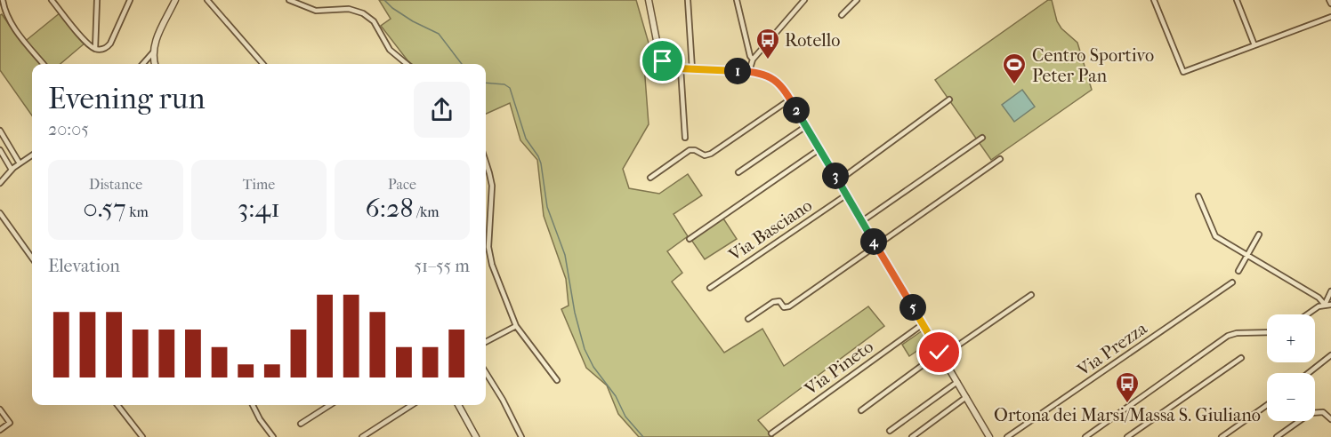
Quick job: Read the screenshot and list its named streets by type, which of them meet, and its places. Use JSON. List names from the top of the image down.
{
  "streets": {
    "street": ["Via Basciano", "Via Prezza", "Via Pineto"]
  },
  "places": {
    "bus stop": ["Rotello", "Ortona dei Marsi/Massa S. Giuliano"],
    "sports": ["Centro Sportivo Peter Pan"]
  },
  "page": {
    "pins": [
      "1",
      "2",
      "3",
      "4",
      "5"
    ],
    "heading": ["Evening run", "20:05"],
    "stats": [
      ["Distance", "0.57 km"],
      ["Time", "3:41"],
      ["Pace", "6:28 /km"]
    ],
    "chart": ["Elevation", "51–55 m"],
    "map_buttons": ["+", "−"]
  }
}
